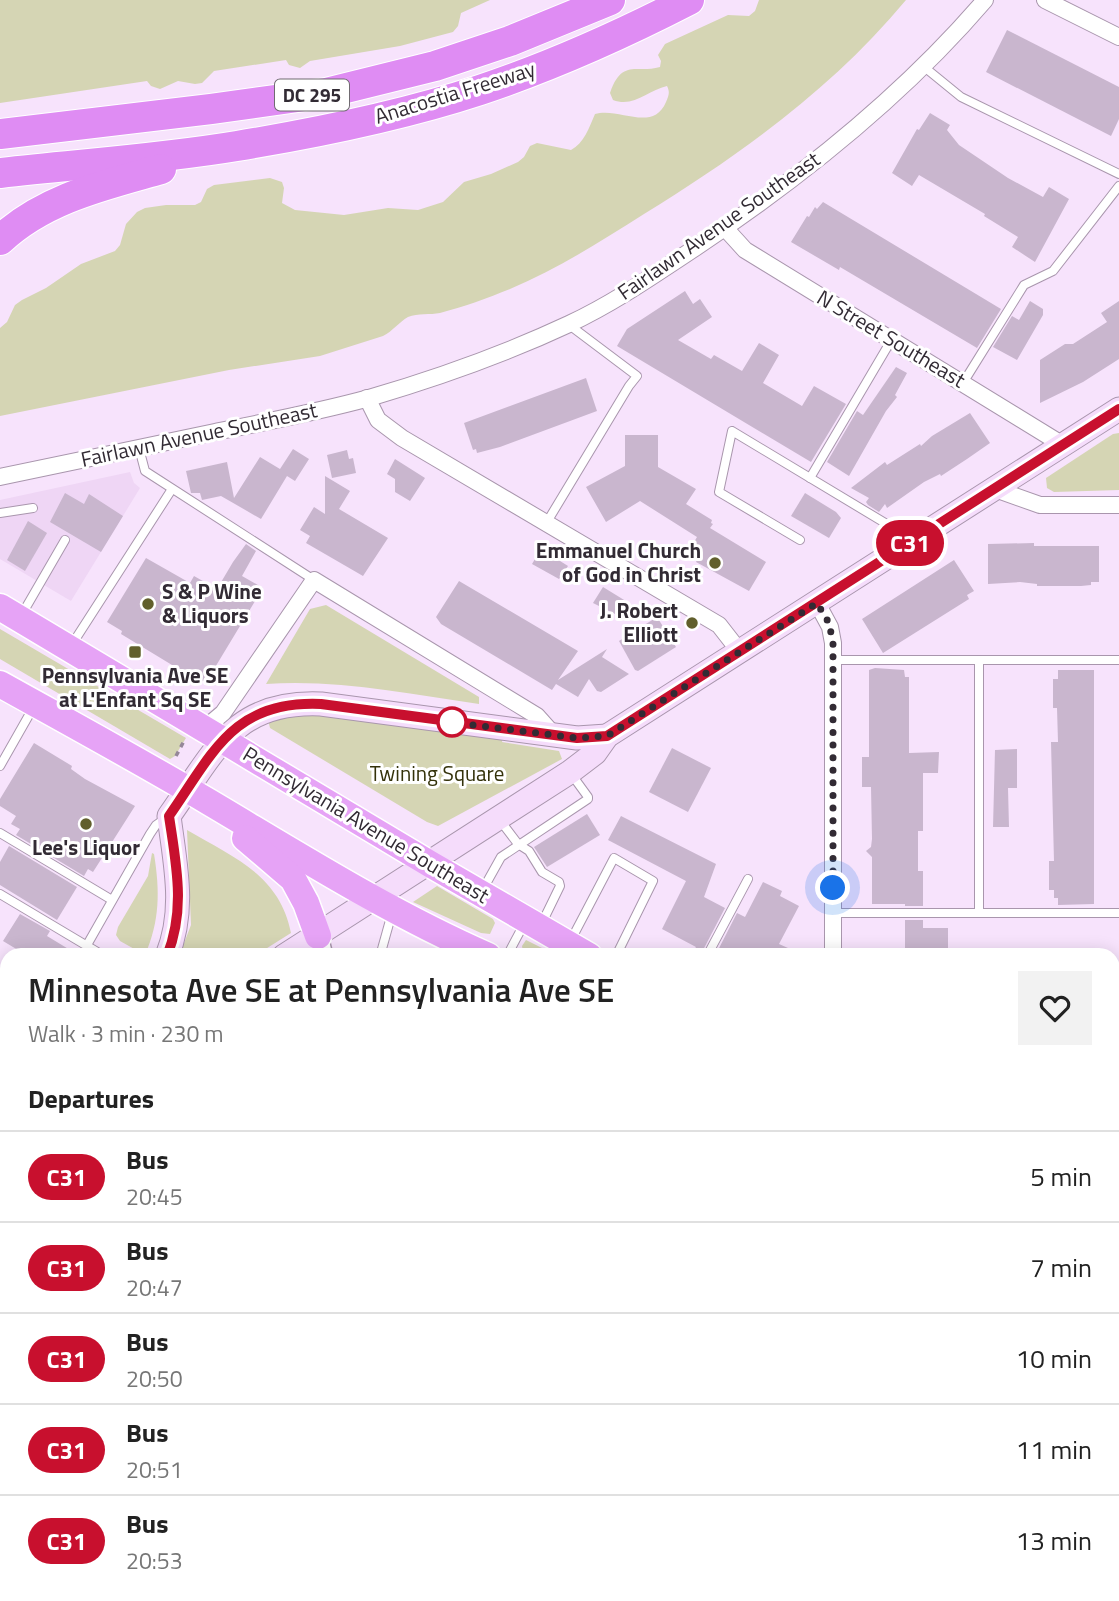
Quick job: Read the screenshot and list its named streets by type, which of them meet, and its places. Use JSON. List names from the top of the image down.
{
  "streets": {
    "highway": ["Anacostia Freeway", "DC 295", "Pennsylvania Avenue Southeast"],
    "street": ["Fairlawn Avenue Southeast", "N Street Southeast"]
  },
  "crossings": [
    ["Fairlawn Avenue Southeast", "N Street Southeast"]
  ],
  "parks": ["Twining Square"],
  "places": {
    "other": [
      "Emmanuel Church of God in Christ",
      "S & P Wine & Liquors",
      "J. Robert Elliott",
      "Lee's Liquor"
    ],
    "transit": ["Pennsylvania Ave SE at L'Enfant Sq SE"]
  },
  "lines": ["bus line C31"],
  "page": {
    "on_map": "C31",
    "heading": [
      ["Minnesota Ave SE at Pennsylvania Ave SE", "Walk · 3 min · 230 m"],
      "Departures"
    ],
    "list": [
      {
        "mark": "C31",
        "name": "Bus",
        "note": "20:45",
        "value": "5 min"
      },
      {
        "mark": "C31",
        "name": "Bus",
        "note": "20:47",
        "value": "7 min"
      },
      {
        "mark": "C31",
        "name": "Bus",
        "note": "20:50",
        "value": "10 min"
      },
      {
        "mark": "C31",
        "name": "Bus",
        "note": "20:51",
        "value": "11 min"
      },
      {
        "mark": "C31",
        "name": "Bus",
        "note": "20:53",
        "value": "13 min"
      }
    ]
  }
}
